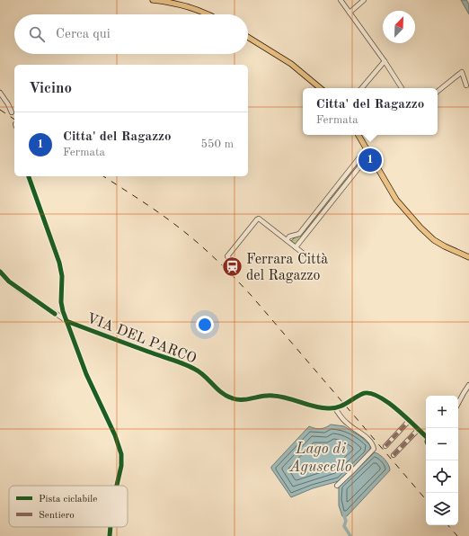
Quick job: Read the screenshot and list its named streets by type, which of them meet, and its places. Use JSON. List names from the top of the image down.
{
  "streets": {
    "street": ["VIA DEL PARCO"]
  },
  "water": ["Lago di Aguscello"],
  "places": {
    "station": ["Ferrara Città del Ragazzo"]
  },
  "legend": ["Pista ciclabile", "Sentiero"],
  "north": "top right",
  "page": {
    "search": "Cerca qui",
    "heading": "Vicino",
    "popup": ["Citta' del Ragazzo", "Fermata"],
    "list": [
      {
        "mark": "1",
        "name": "Citta' del Ragazzo",
        "note": "Fermata",
        "value": "550 m"
      }
    ],
    "pins": "1",
    "map_buttons": ["+", "−"]
  }
}
